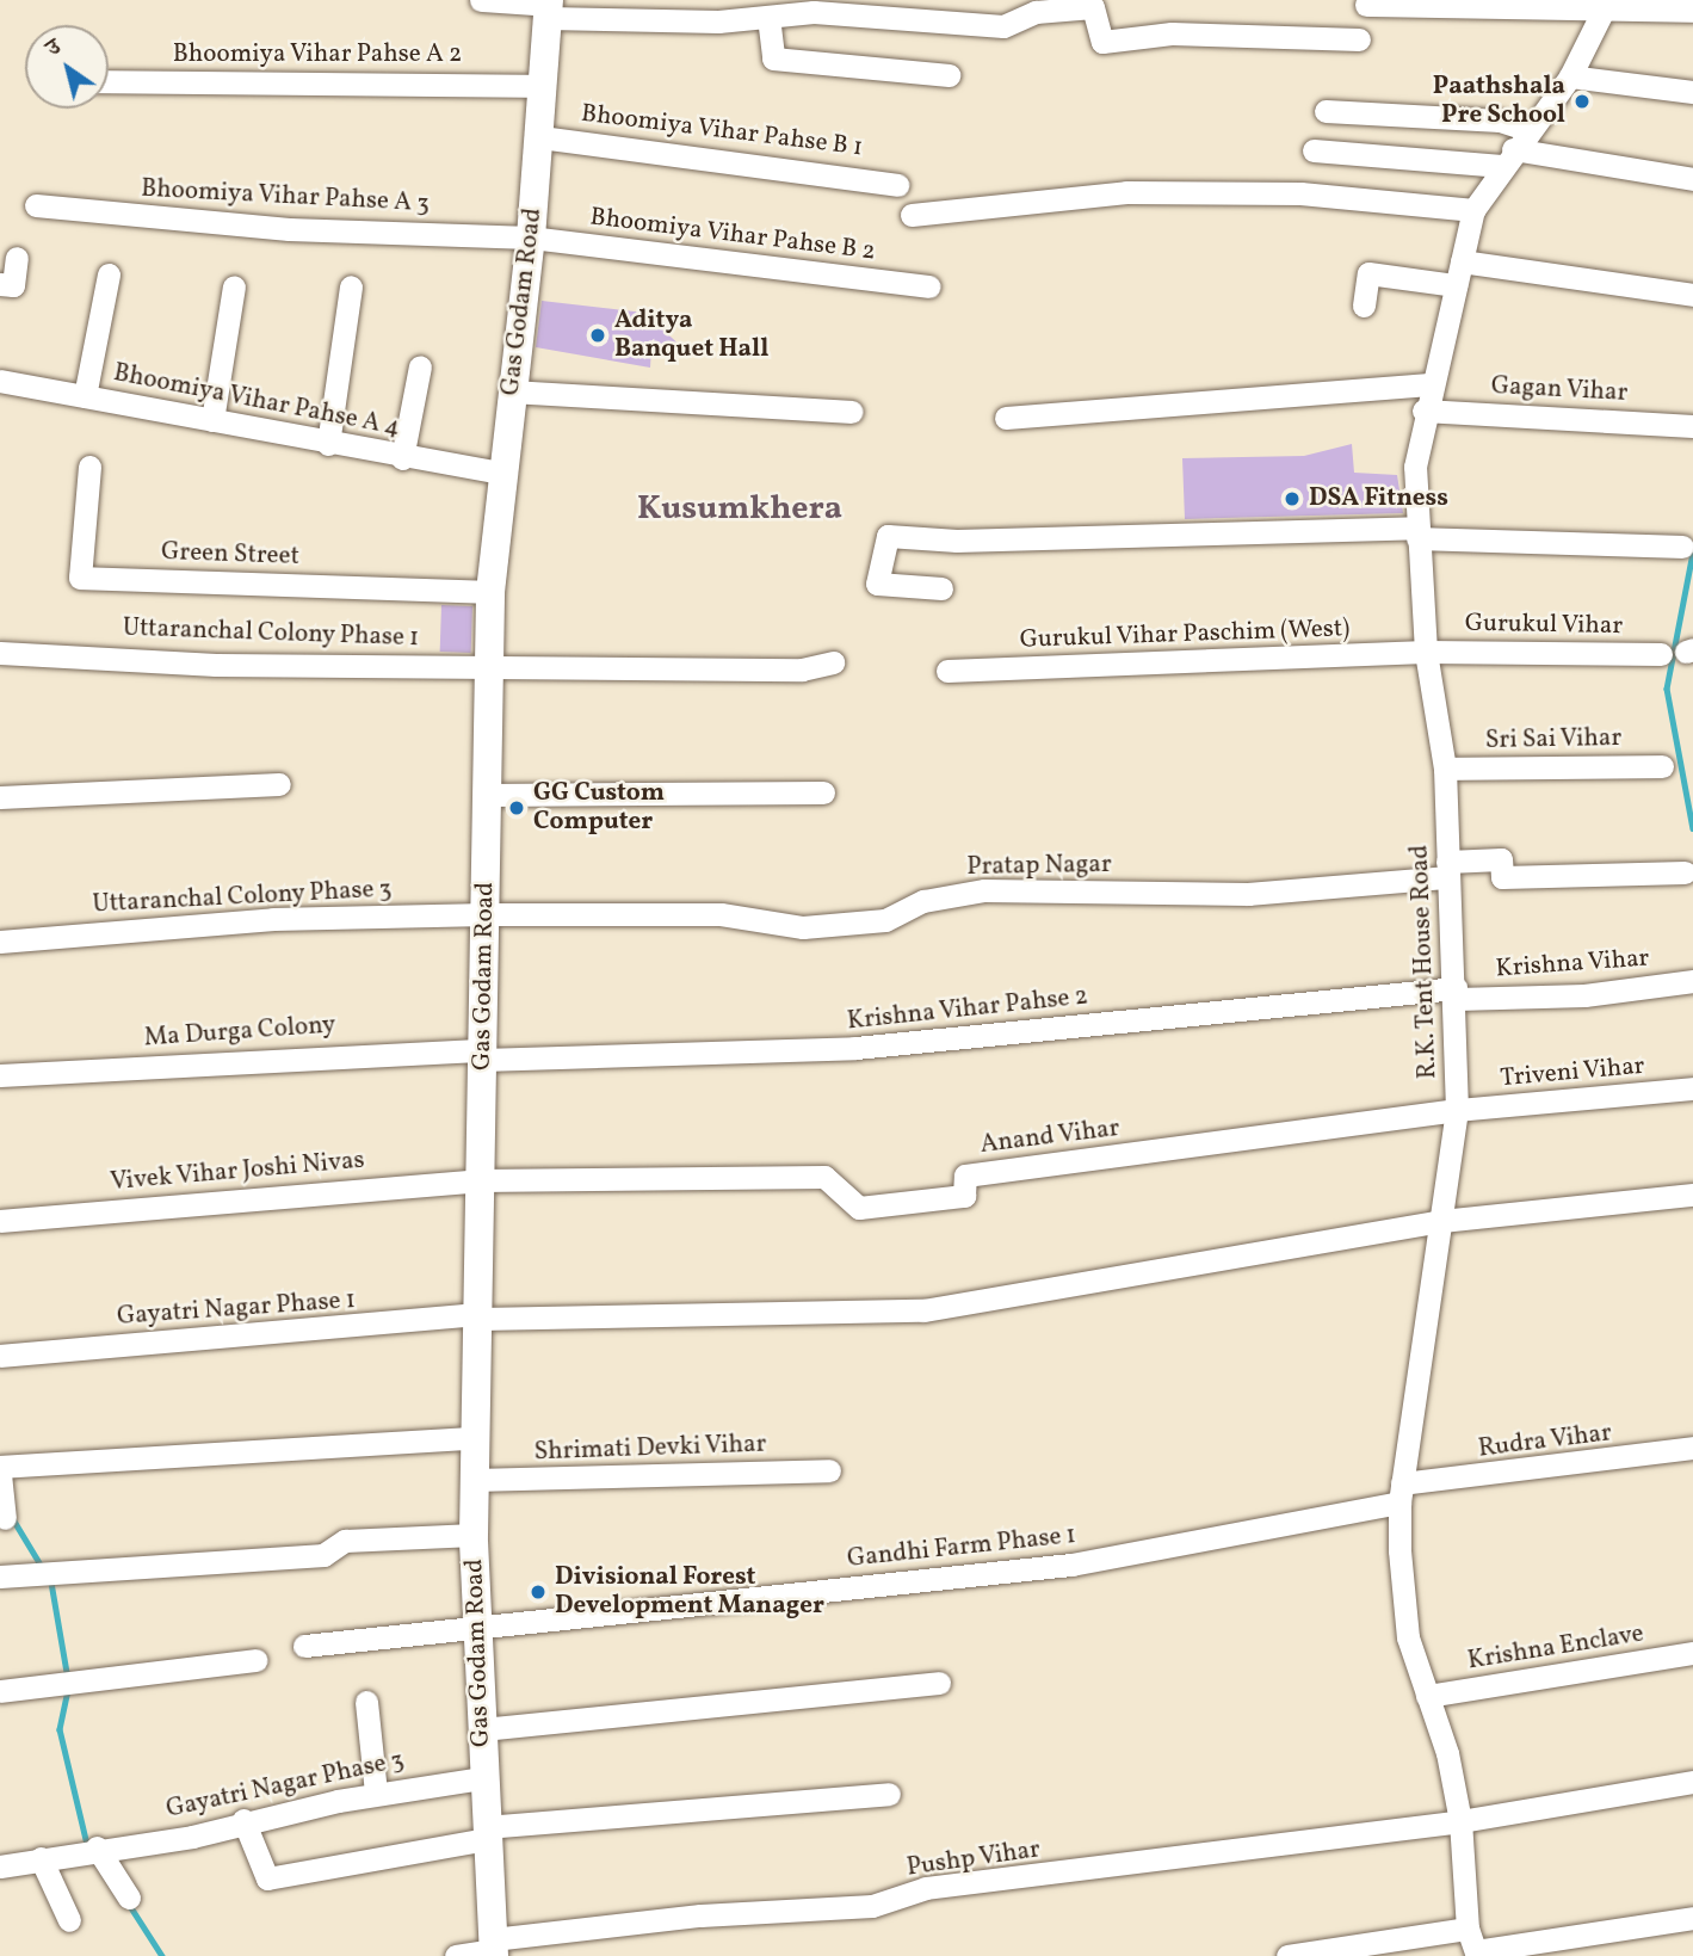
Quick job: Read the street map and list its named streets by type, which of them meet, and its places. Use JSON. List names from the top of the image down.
{
  "streets": {
    "main road": ["Gas Godam Road"],
    "street": [
      "Bhoomiya Vihar Pahse A 2",
      "Bhoomiya Vihar Pahse B 1",
      "Bhoomiya Vihar Pahse A 3",
      "Bhoomiya Vihar Pahse B 2",
      "Gagan Vihar",
      "Bhoomiya Vihar Pahse A 4",
      "Green Street",
      "Gurukul Vihar",
      "Uttaranchal Colony Phase 1",
      "Gurukul Vihar Paschim (West)",
      "Sri Sai Vihar",
      "Pratap Nagar",
      "Uttaranchal Colony Phase 3",
      "R.K. Tent House Road",
      "Krishna Vihar",
      "Krishna Vihar Pahse 2",
      "Ma Durga Colony",
      "Triveni Vihar",
      "Anand Vihar",
      "Vivek Vihar Joshi Nivas",
      "Gayatri Nagar Phase 1",
      "Rudra Vihar",
      "Shrimati Devki Vihar",
      "Gandhi Farm Phase 1",
      "Krishna Enclave",
      "Gayatri Nagar Phase 3",
      "Pushp Vihar"
    ]
  },
  "crossings": [
    ["Bhoomiya Vihar Pahse A 2", "Gas Godam Road"],
    ["Bhoomiya Vihar Pahse B 1", "Gas Godam Road"],
    ["Bhoomiya Vihar Pahse A 3", "Bhoomiya Vihar Pahse B 2"],
    ["Bhoomiya Vihar Pahse A 3", "Gas Godam Road"],
    ["Bhoomiya Vihar Pahse B 2", "Gas Godam Road"],
    ["Gas Godam Road", "Bhoomiya Vihar Pahse A 4"],
    ["Gas Godam Road", "Green Street"],
    ["Gas Godam Road", "Uttaranchal Colony Phase 1"],
    ["Gas Godam Road", "Pratap Nagar"],
    ["Gas Godam Road", "Uttaranchal Colony Phase 3"],
    ["Gas Godam Road", "Krishna Vihar Pahse 2"],
    ["Gas Godam Road", "Ma Durga Colony"],
    ["Gas Godam Road", "Anand Vihar"],
    ["Gas Godam Road", "Vivek Vihar Joshi Nivas"],
    ["Gas Godam Road", "Gayatri Nagar Phase 1"],
    ["Gas Godam Road", "Shrimati Devki Vihar"],
    ["Gas Godam Road", "Gandhi Farm Phase 1"],
    ["Gas Godam Road", "Gayatri Nagar Phase 3"],
    ["Gas Godam Road", "Pushp Vihar"],
    ["Gagan Vihar", "R.K. Tent House Road"],
    ["Gurukul Vihar", "Gurukul Vihar Paschim (West)"],
    ["Gurukul Vihar", "R.K. Tent House Road"],
    ["Gurukul Vihar Paschim (West)", "R.K. Tent House Road"],
    ["Sri Sai Vihar", "R.K. Tent House Road"],
    ["Pratap Nagar", "Uttaranchal Colony Phase 3"],
    ["Pratap Nagar", "R.K. Tent House Road"],
    ["R.K. Tent House Road", "Krishna Vihar"],
    ["R.K. Tent House Road", "Krishna Vihar Pahse 2"],
    ["R.K. Tent House Road", "Triveni Vihar"],
    ["R.K. Tent House Road", "Anand Vihar"],
    ["R.K. Tent House Road", "Gayatri Nagar Phase 1"],
    ["R.K. Tent House Road", "Rudra Vihar"],
    ["R.K. Tent House Road", "Gandhi Farm Phase 1"],
    ["R.K. Tent House Road", "Krishna Enclave"],
    ["R.K. Tent House Road", "Pushp Vihar"],
    ["Krishna Vihar", "Krishna Vihar Pahse 2"],
    ["Krishna Vihar Pahse 2", "Ma Durga Colony"],
    ["Triveni Vihar", "Anand Vihar"],
    ["Anand Vihar", "Vivek Vihar Joshi Nivas"],
    ["Rudra Vihar", "Gandhi Farm Phase 1"]
  ],
  "districts": ["Kusumkhera"],
  "places": [
    "Paathshala Pre School",
    "Aditya Banquet Hall",
    "DSA Fitness",
    "GG Custom Computer",
    "Divisional Forest Development Manager"
  ],
  "north": "top left"
}
